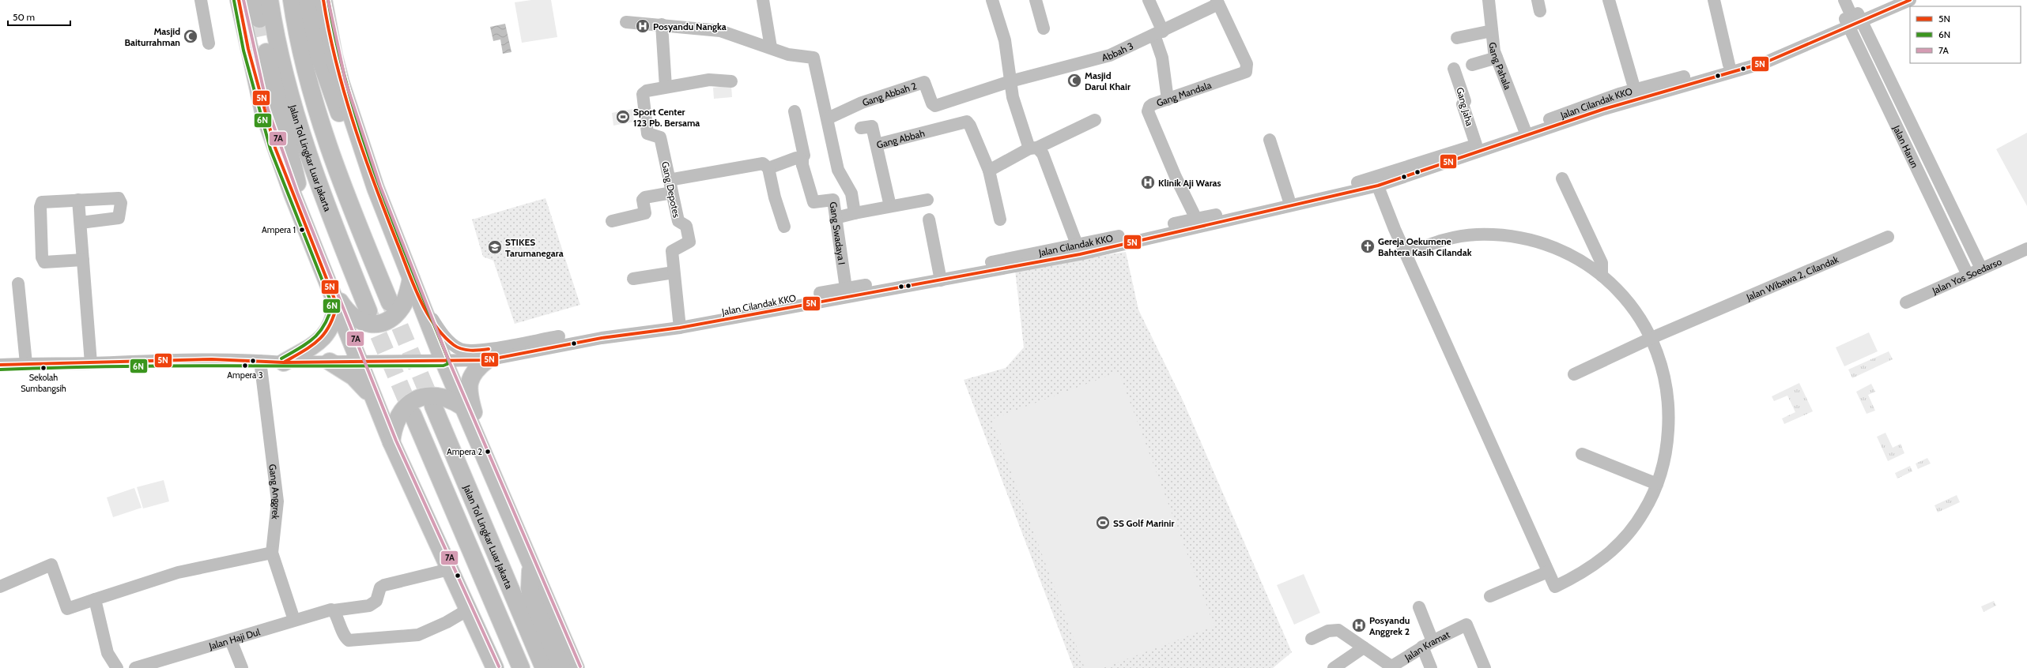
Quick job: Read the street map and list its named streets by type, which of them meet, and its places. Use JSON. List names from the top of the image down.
{
  "streets": {
    "highway": ["Jalan Tol Lingkar Luar Jakarta"],
    "street": [
      "Abbah 3",
      "Gang Pahala",
      "Gang Abbah 2",
      "Gang Mandala",
      "Jalan Cilandak KKO",
      "Gang Jaha",
      "Gang Abbah",
      "Jalan Harun",
      "Gang Depotes",
      "Gang Swadaya I",
      "Jalan Yos Soedarso",
      "Jalan Wibawa 2, Cilandak",
      "Gang Anggrek",
      "Jalan Haji Dul",
      "Jalan Kramat"
    ]
  },
  "crossings": [
    ["Abbah 3", "Gang Abbah 2"],
    ["Abbah 3", "Gang Mandala"],
    ["Gang Pahala", "Jalan Cilandak KKO"],
    ["Gang Mandala", "Jalan Cilandak KKO"],
    ["Jalan Cilandak KKO", "Gang Jaha"],
    ["Jalan Cilandak KKO", "Jalan Harun"],
    ["Jalan Cilandak KKO", "Gang Depotes"],
    ["Jalan Cilandak KKO", "Gang Swadaya I"],
    ["Jalan Cilandak KKO", "Gang Anggrek"],
    ["Jalan Harun", "Jalan Yos Soedarso"],
    ["Gang Anggrek", "Jalan Haji Dul"]
  ],
  "places": {
    "hospital": ["Posyandu Nangka", "Klinik Aji Waras", "Posyandu Anggrek 2"],
    "mosque": ["Masjid Baiturrahman", "Masjid Darul Khair"],
    "sports": ["Sport Center 123 Pb. Bersama", "SS Golf Marinir"],
    "other": [
      "Ampera 1",
      "Ampera 3",
      "Sekolah Sumbangsih",
      "Ampera 2"
    ],
    "church": ["Gereja Oekumene Bahtera Kasih Cilandak"],
    "school or university": ["STIKES Tarumanegara"]
  },
  "lines": ["transit line 5N", "transit line 6N", "transit line 7A"],
  "legend": ["5N", "6N", "7A"],
  "scale_bar": "50 m"
}
